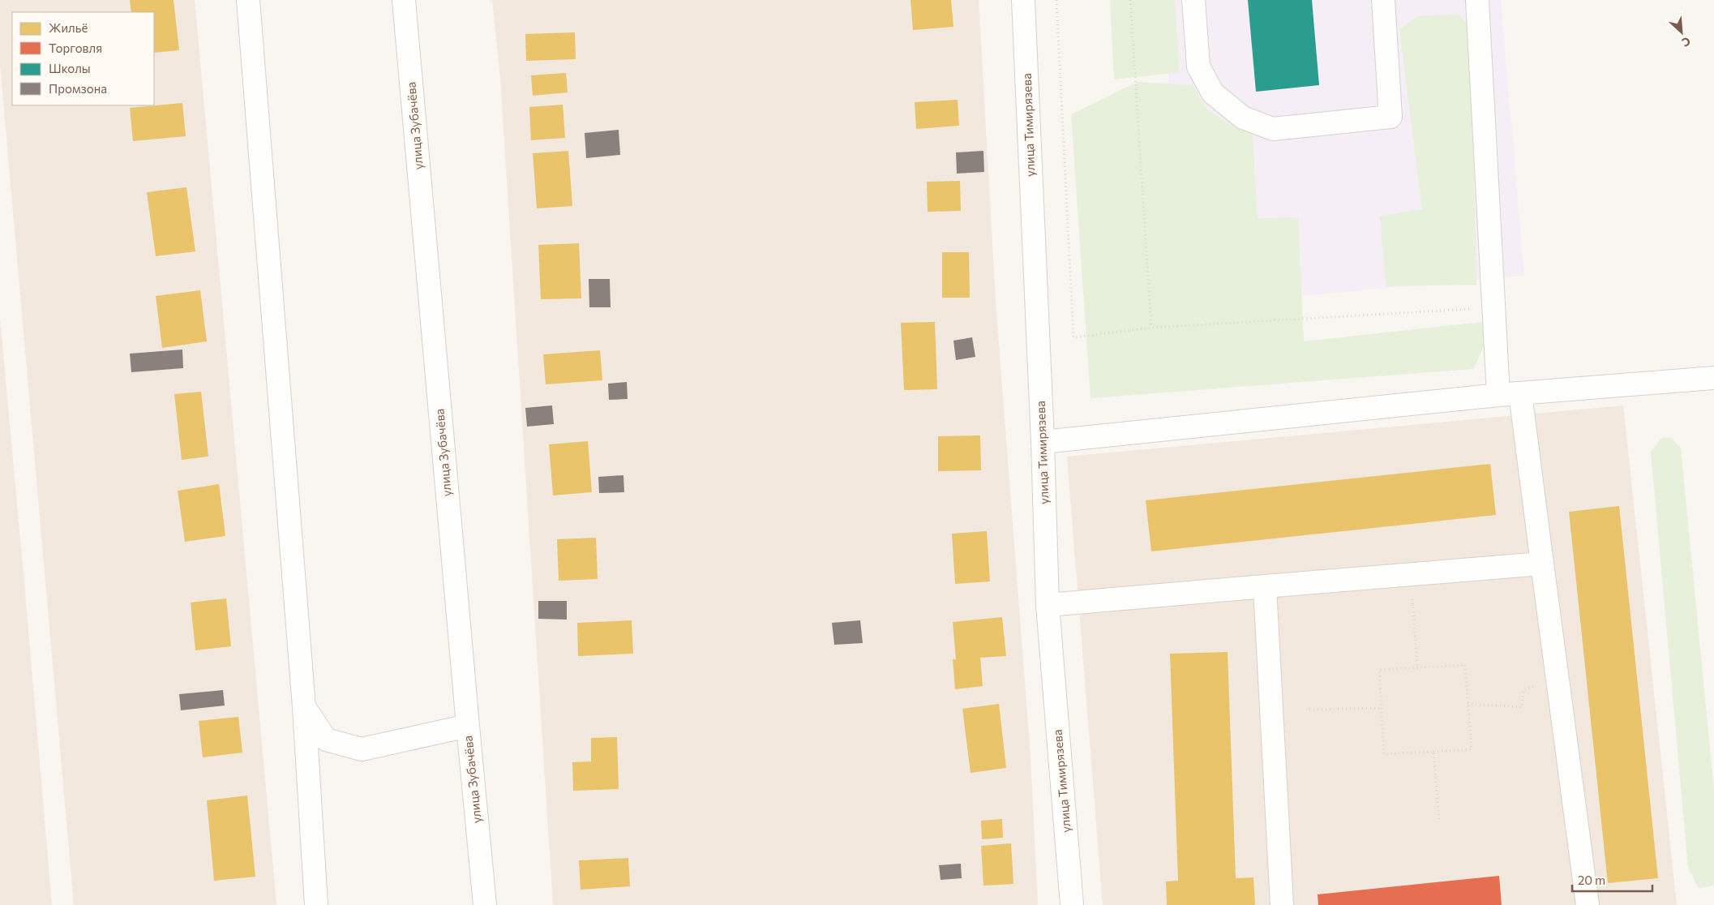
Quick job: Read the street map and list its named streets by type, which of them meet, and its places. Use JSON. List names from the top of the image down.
{
  "streets": {
    "street": ["улица Тимирязева", "улица Зубачёва"]
  },
  "legend": [
    "Жильё",
    "Торговля",
    "Школы",
    "Промзона"
  ],
  "scale_bar": "20 m",
  "north": "bottom right"
}
